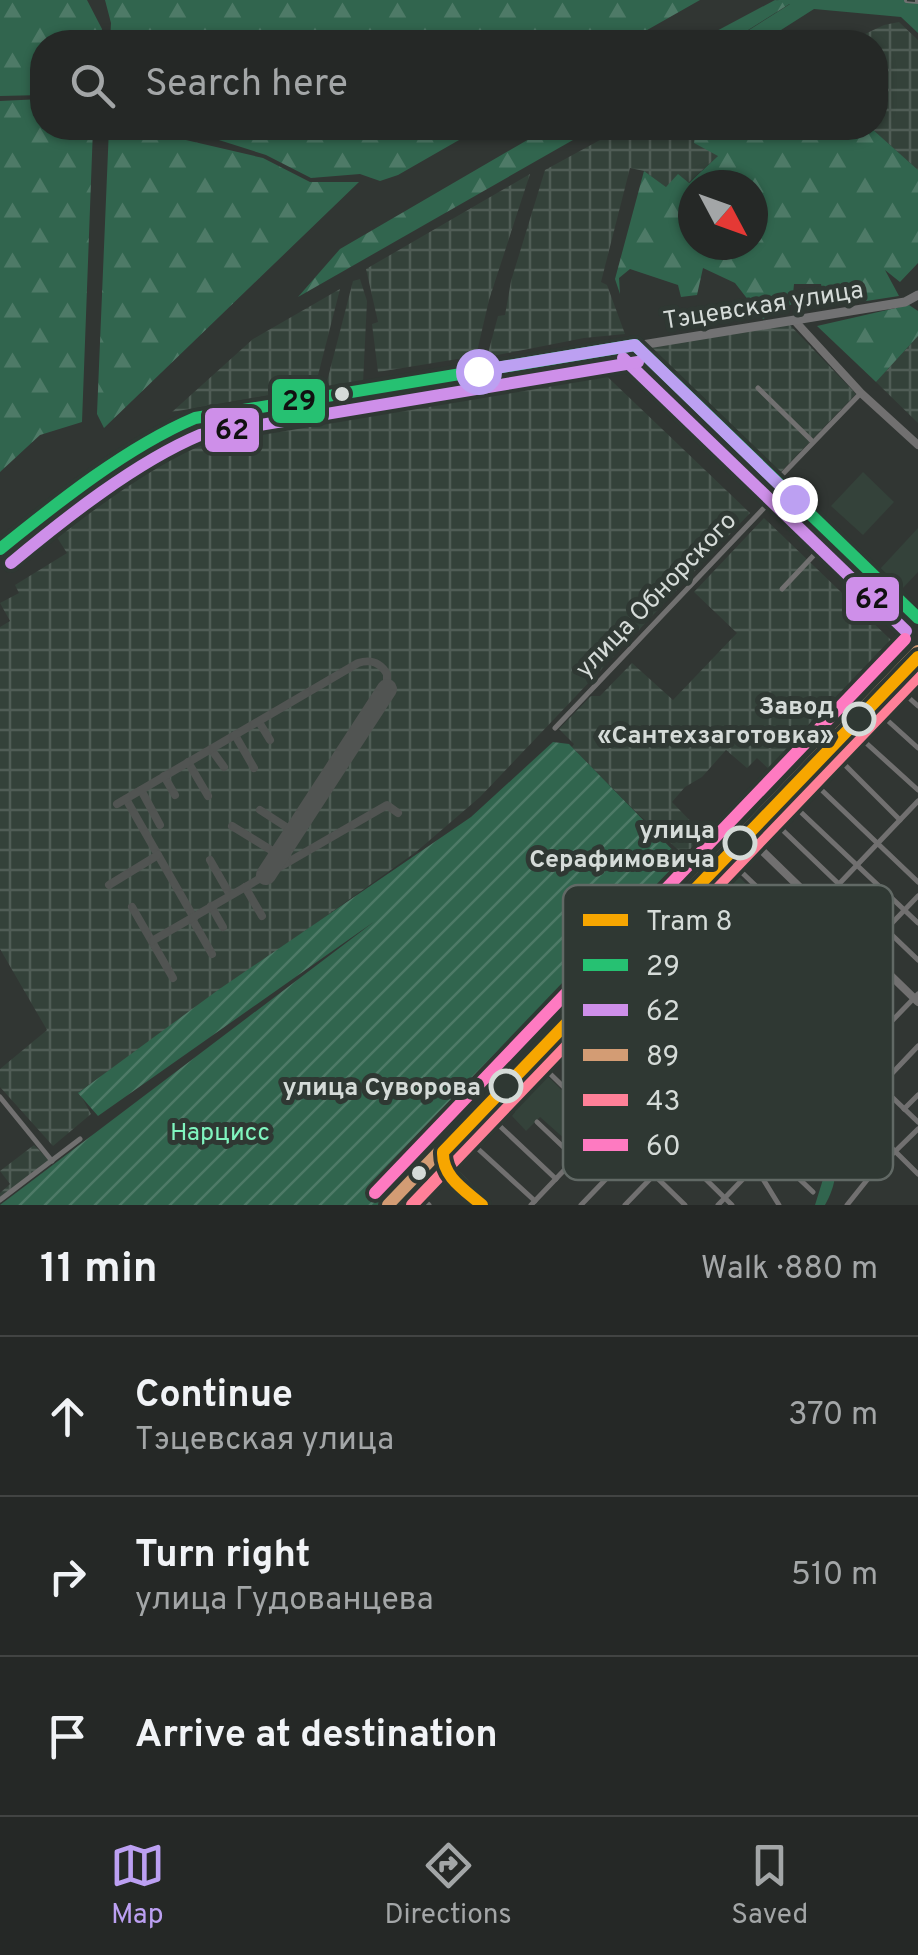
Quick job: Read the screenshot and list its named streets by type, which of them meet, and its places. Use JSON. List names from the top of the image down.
{
  "streets": {
    "main road": ["Тэцевская улица"],
    "street": ["улица Обнорского"]
  },
  "parks": ["Нарцисс"],
  "places": ["Завод «Сантехзаготовка»", "улица Серафимовича", "улица Суворова"],
  "lines": [
    "transit line 29",
    "transit line 62",
    "transit line 60",
    "transit line 89",
    "tram line 8",
    "transit line 43"
  ],
  "legend": [
    "Tram 8",
    "29",
    "62",
    "89",
    "43",
    "60"
  ],
  "north": "bottom right",
  "page": {
    "search": "Search here",
    "heading": ["11 min", "Walk · 880 m"],
    "list": [
      ["Continue", "Тэцевская улица", "370 m"],
      ["Turn right", "улица Гудованцева", "510 m"],
      "Arrive at destination"
    ],
    "nav": ["Map", "Directions", "Saved"]
  }
}
